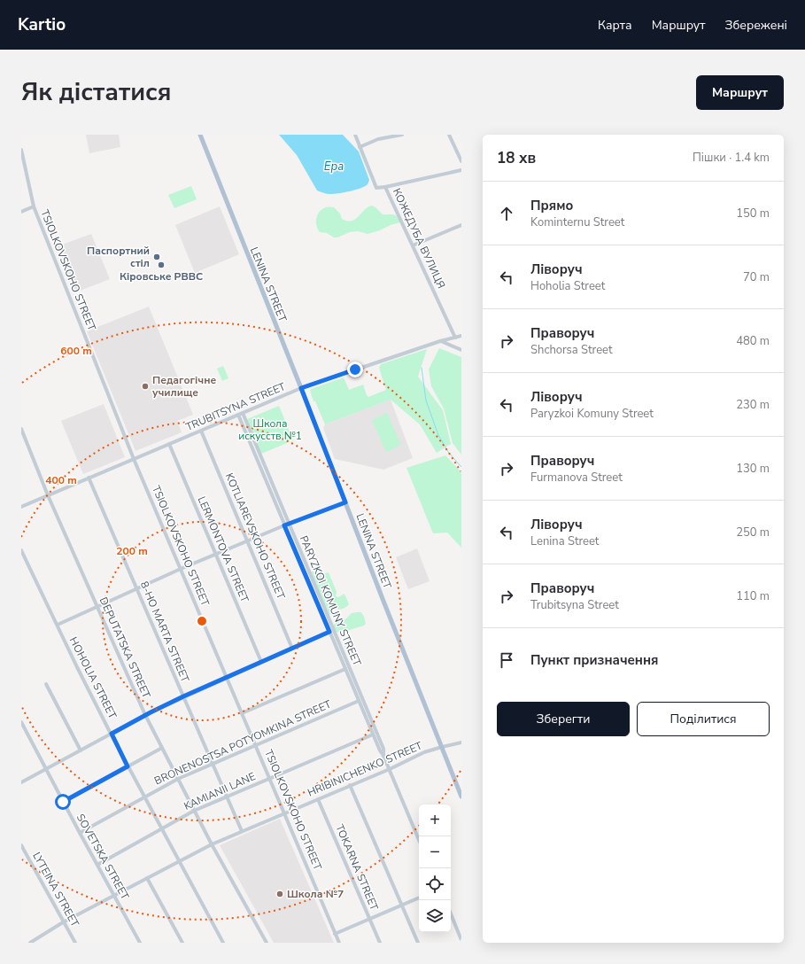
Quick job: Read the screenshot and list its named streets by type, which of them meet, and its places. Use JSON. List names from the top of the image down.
{
  "streets": {
    "main road": ["LENINA STREET"],
    "street": [
      "КОЖЕДУБА ВУЛИЦЯ",
      "TSIOLKOVSKOHO STREET",
      "TRUBITSYNA STREET",
      "KOTLIAREVSKOHO STREET",
      "LERMONTOVA STREET",
      "PARYZKOI KOMUNY STREET",
      "8-HO MARTA STREET",
      "DEPUTATSKA STREET",
      "HOHOLIA STREET",
      "BRONENOSTSA POTYOMKINA STREET",
      "HRIBINICHENKO STREET",
      "KAMIANII LANE",
      "SOVETSKA STREET",
      "TOKARNA STREET",
      "LYTEINA STREET"
    ]
  },
  "crossings": [
    ["КОЖЕДУБА ВУЛИЦЯ", "TRUBITSYNA STREET"],
    ["TSIOLKOVSKOHO STREET", "TRUBITSYNA STREET"],
    ["TSIOLKOVSKOHO STREET", "BRONENOSTSA POTYOMKINA STREET"],
    ["TSIOLKOVSKOHO STREET", "HRIBINICHENKO STREET"],
    ["TSIOLKOVSKOHO STREET", "KAMIANII LANE"],
    ["LENINA STREET", "TRUBITSYNA STREET"],
    ["LENINA STREET", "HRIBINICHENKO STREET"],
    ["TRUBITSYNA STREET", "KOTLIAREVSKOHO STREET"],
    ["TRUBITSYNA STREET", "LERMONTOVA STREET"],
    ["TRUBITSYNA STREET", "PARYZKOI KOMUNY STREET"],
    ["TRUBITSYNA STREET", "8-HO MARTA STREET"],
    ["TRUBITSYNA STREET", "DEPUTATSKA STREET"],
    ["PARYZKOI KOMUNY STREET", "BRONENOSTSA POTYOMKINA STREET"],
    ["PARYZKOI KOMUNY STREET", "HRIBINICHENKO STREET"],
    ["PARYZKOI KOMUNY STREET", "KAMIANII LANE"],
    ["8-HO MARTA STREET", "BRONENOSTSA POTYOMKINA STREET"],
    ["8-HO MARTA STREET", "HRIBINICHENKO STREET"],
    ["8-HO MARTA STREET", "KAMIANII LANE"],
    ["DEPUTATSKA STREET", "BRONENOSTSA POTYOMKINA STREET"],
    ["DEPUTATSKA STREET", "HRIBINICHENKO STREET"],
    ["DEPUTATSKA STREET", "KAMIANII LANE"],
    ["HOHOLIA STREET", "BRONENOSTSA POTYOMKINA STREET"],
    ["HOHOLIA STREET", "HRIBINICHENKO STREET"],
    ["HOHOLIA STREET", "KAMIANII LANE"],
    ["BRONENOSTSA POTYOMKINA STREET", "SOVETSKA STREET"],
    ["HRIBINICHENKO STREET", "SOVETSKA STREET"],
    ["HRIBINICHENKO STREET", "TOKARNA STREET"],
    ["HRIBINICHENKO STREET", "LYTEINA STREET"],
    ["KAMIANII LANE", "SOVETSKA STREET"]
  ],
  "water": ["Ера"],
  "parks": ["Школа искусств №1"],
  "places": [
    "Паспортний стіл",
    "Кіровське РВВС",
    "Педагогічне училище",
    "Школа №7"
  ],
  "page": {
    "header": "Kartio",
    "nav": ["Карта", "Маршрут", "Збережені"],
    "title": "Як дістатися",
    "buttons": [
      "Маршрут",
      ["Зберегти", "Поділитися"]
    ],
    "heading": ["18 хв", "Пішки · 1.4 km"],
    "list": [
      ["Прямо", "Kominternu Street", "150 m"],
      ["Ліворуч", "Hoholia Street", "70 m"],
      ["Праворуч", "Shchorsa Street", "480 m"],
      ["Ліворуч", "Paryzkoi Komuny Street", "230 m"],
      ["Праворуч", "Furmanova Street", "130 m"],
      ["Ліворуч", "Lenina Street", "250 m"],
      ["Праворуч", "Trubitsyna Street", "110 m"],
      "Пункт призначення"
    ],
    "map_buttons": ["+", "−"]
  },
  "rings": ["600 m", "400 m", "200 m"]
}
